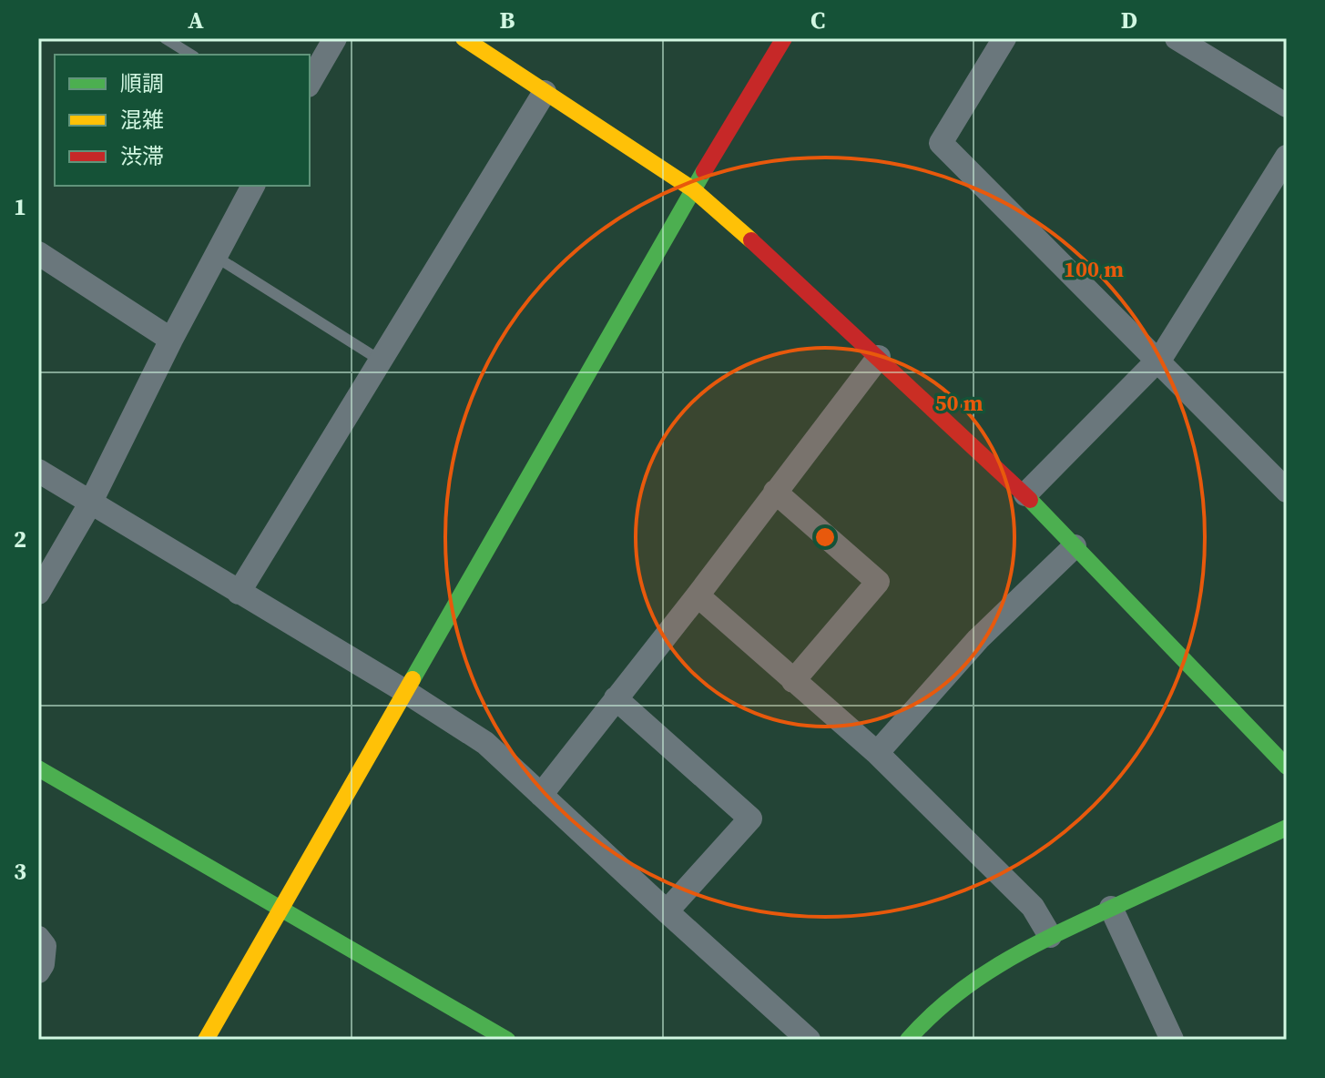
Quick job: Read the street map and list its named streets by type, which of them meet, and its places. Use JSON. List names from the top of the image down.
{
  "legend": ["順調", "混雑", "渋滞"],
  "grid": {
    "columns": [
      "A",
      "B",
      "C",
      "D"
    ],
    "rows": ["1", "2", "3"]
  },
  "rings": ["100 m", "50 m"]
}
